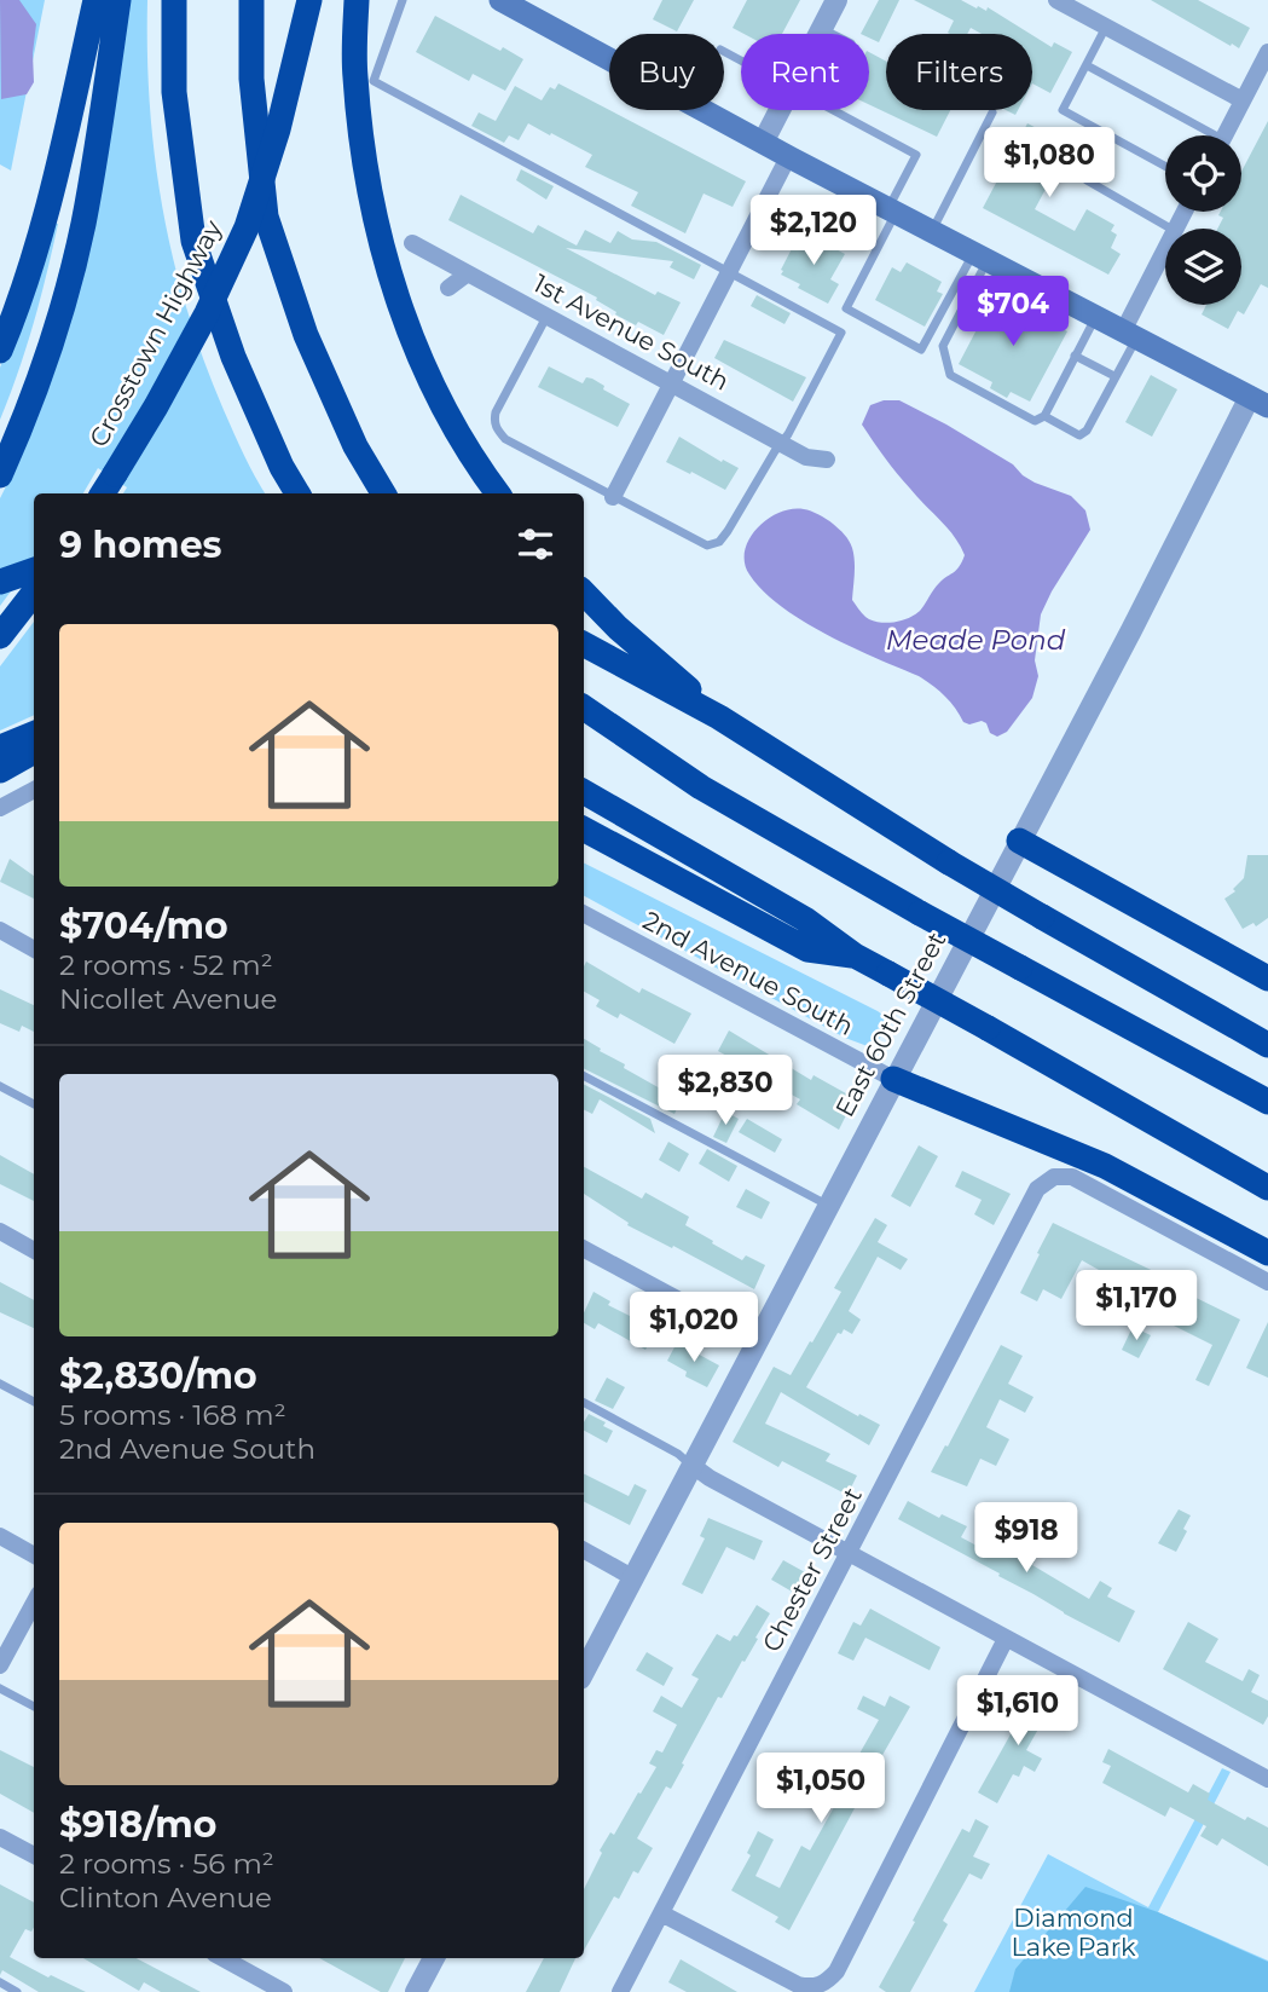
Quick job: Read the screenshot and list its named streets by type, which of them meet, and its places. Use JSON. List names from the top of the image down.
{
  "streets": {
    "highway": ["Crosstown Highway"],
    "street": [
      "1st Avenue South",
      "2nd Avenue South",
      "East 60th Street",
      "Chester Street"
    ]
  },
  "crossings": [
    ["2nd Avenue South", "East 60th Street"]
  ],
  "water": ["Meade Pond"],
  "parks": ["Diamond Lake Park"],
  "page": {
    "chip": ["Buy", "Rent", "Filters"],
    "price": [
      "$1,080",
      "$2,120",
      "$704",
      "$2,830",
      "$1,170",
      "$1,020",
      "$918",
      "$1,610",
      "$1,050"
    ],
    "heading": "9 homes",
    "list": [
      {
        "name": "$704/mo",
        "note": "2 rooms · 52 m² · Nicollet Avenue"
      },
      {
        "name": "$2,830/mo",
        "note": "5 rooms · 168 m² · 2nd Avenue South"
      },
      {
        "name": "$918/mo",
        "note": "2 rooms · 56 m² · Clinton Avenue"
      }
    ]
  }
}
